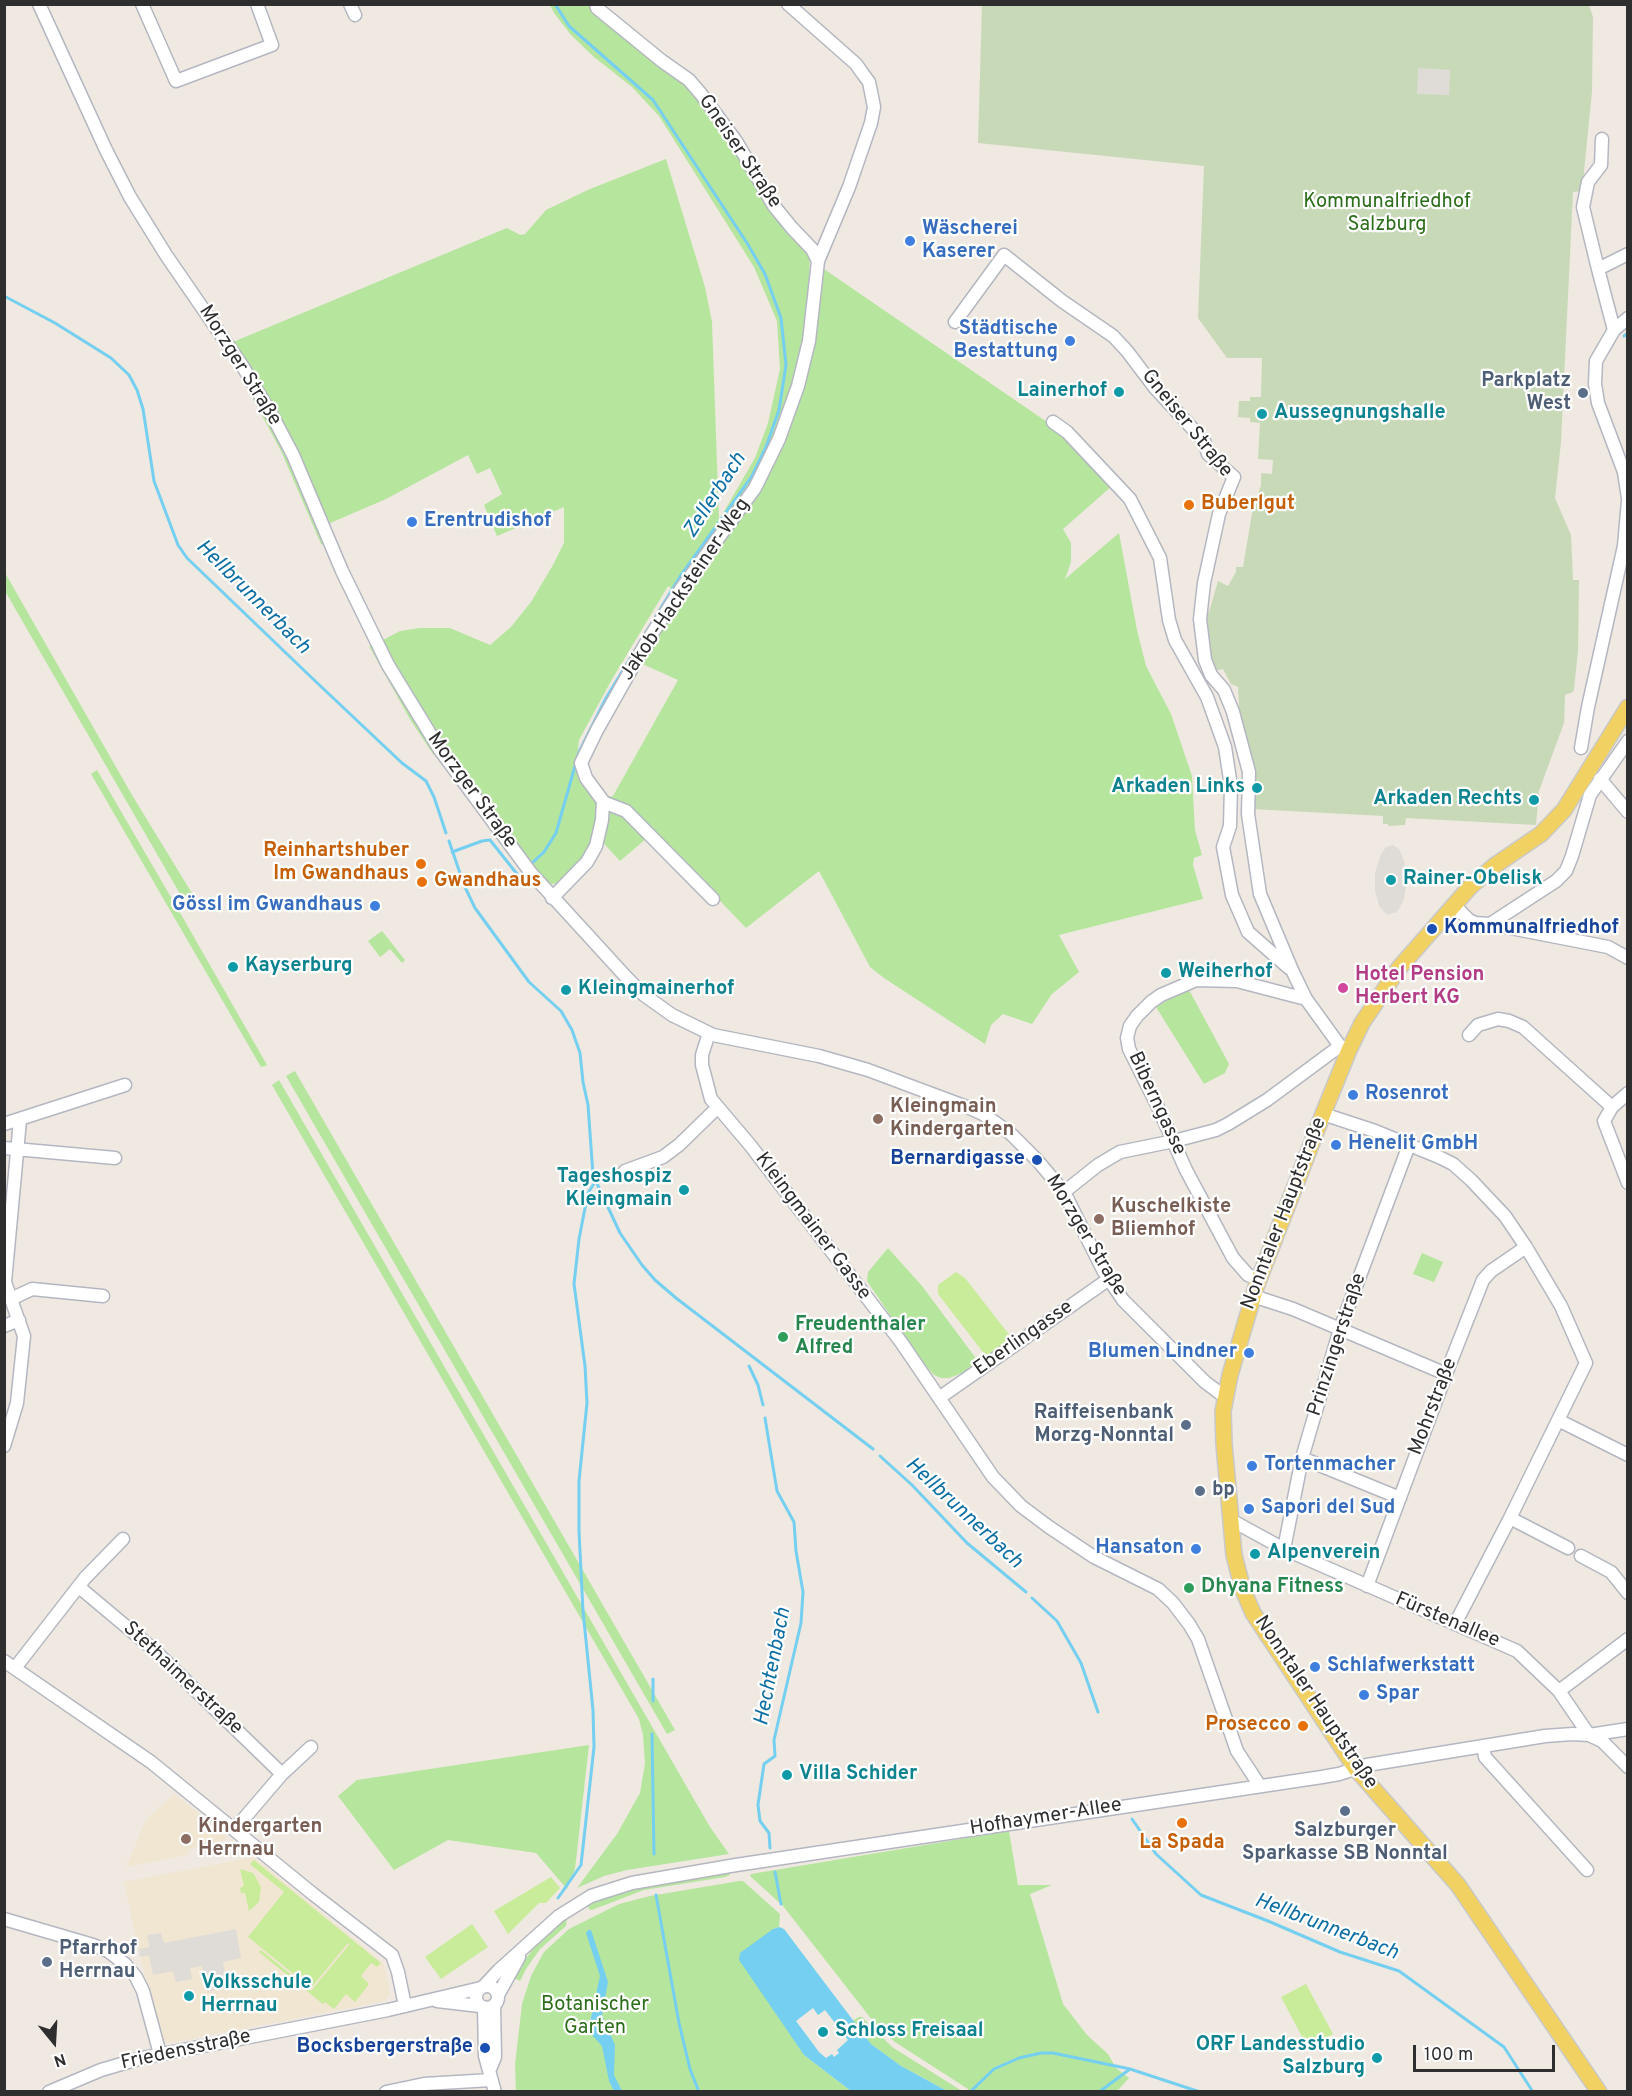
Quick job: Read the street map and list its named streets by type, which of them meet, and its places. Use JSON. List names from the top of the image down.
{
  "streets": {
    "main road": ["Nonntaler Hauptstraße"],
    "street": [
      "Gneiser Straße",
      "Morzger Straße",
      "Jakob-Hacksteiner-Weg",
      "Biberngasse",
      "Kleingmainer Gasse",
      "Eberlingasse",
      "Prinzingerstraße",
      "Mohrstraße",
      "Fürstenallee",
      "Stethaimerstraße",
      "Hofhaymer-Allee",
      "Friedensstraße"
    ]
  },
  "crossings": [
    ["Gneiser Straße", "Jakob-Hacksteiner-Weg"],
    ["Gneiser Straße", "Biberngasse"],
    ["Gneiser Straße", "Nonntaler Hauptstraße"],
    ["Morzger Straße", "Nonntaler Hauptstraße"],
    ["Morzger Straße", "Kleingmainer Gasse"],
    ["Morzger Straße", "Eberlingasse"],
    ["Biberngasse", "Nonntaler Hauptstraße"],
    ["Nonntaler Hauptstraße", "Fürstenallee"],
    ["Nonntaler Hauptstraße", "Hofhaymer-Allee"],
    ["Kleingmainer Gasse", "Eberlingasse"],
    ["Kleingmainer Gasse", "Hofhaymer-Allee"],
    ["Prinzingerstraße", "Fürstenallee"],
    ["Mohrstraße", "Fürstenallee"],
    ["Fürstenallee", "Hofhaymer-Allee"],
    ["Hofhaymer-Allee", "Friedensstraße"]
  ],
  "water": ["Zellerbach", "Hellbrunnerbach", "Hechtenbach"],
  "parks": ["Kommunalfriedhof Salzburg", "Botanischer Garten"],
  "places": [
    "Wäscherei Kaserer",
    "Städtische Bestattung",
    "Lainerhof",
    "Parkplatz West",
    "Aussegnungshalle",
    "Buberlgut",
    "Erentrudishof",
    "Arkaden Links",
    "Arkaden Rechts",
    "Reinhartshuber Im Gwandhaus",
    "Rainer-Obelisk",
    "Gwandhaus",
    "Gössl im Gwandhaus",
    "Kommunalfriedhof",
    "Kayserburg",
    "Weiherhof",
    "Hotel Pension Herbert KG",
    "Kleingmainerhof",
    "Rosenrot",
    "Kleingmain Kindergarten",
    "Henelit GmbH",
    "Bernardigasse",
    "Tageshospiz Kleingmain",
    "Kuschelkiste Bliemhof",
    "Freudenthaler Alfred",
    "Blumen Lindner",
    "Raiffeisenbank Morzg-Nonntal",
    "Tortenmacher",
    "bp",
    "Sapori del Sud",
    "Hansaton",
    "Alpenverein",
    "Dhyana Fitness",
    "Schlafwerkstatt",
    "Spar",
    "Prosecco",
    "Villa Schider",
    "Salzburger Sparkasse SB Nonntal",
    "La Spada",
    "Kindergarten Herrnau",
    "Pfarrhof Herrnau",
    "Volksschule Herrnau",
    "Schloss Freisaal",
    "Bocksbergerstraße",
    "ORF Landesstudio Salzburg"
  ],
  "scale_bar": "100 m",
  "north": "bottom"
}
